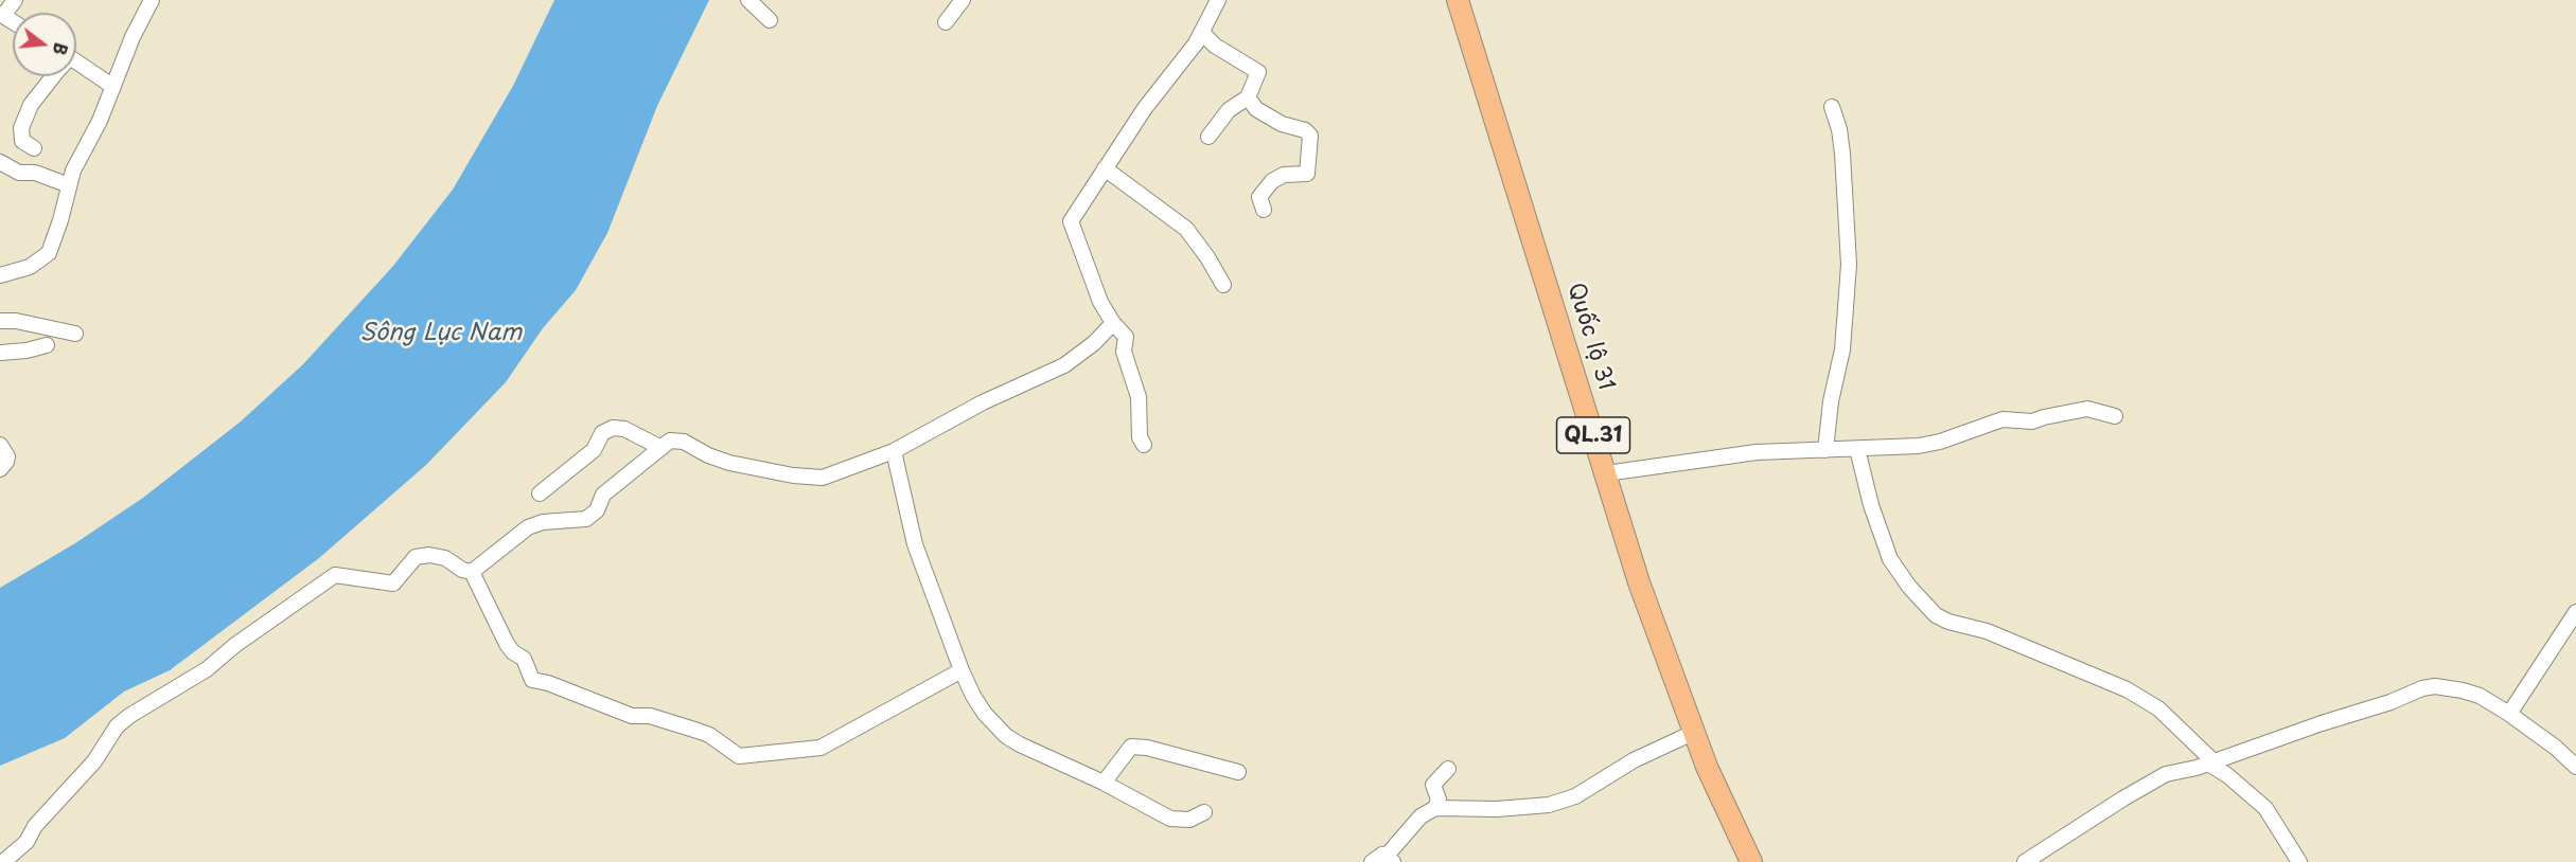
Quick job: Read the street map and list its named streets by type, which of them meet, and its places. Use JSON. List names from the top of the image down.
{
  "streets": {
    "highway": ["Quốc lộ 31", "QL.31"]
  },
  "water": ["Sông Lục Nam"],
  "north": "right"
}
